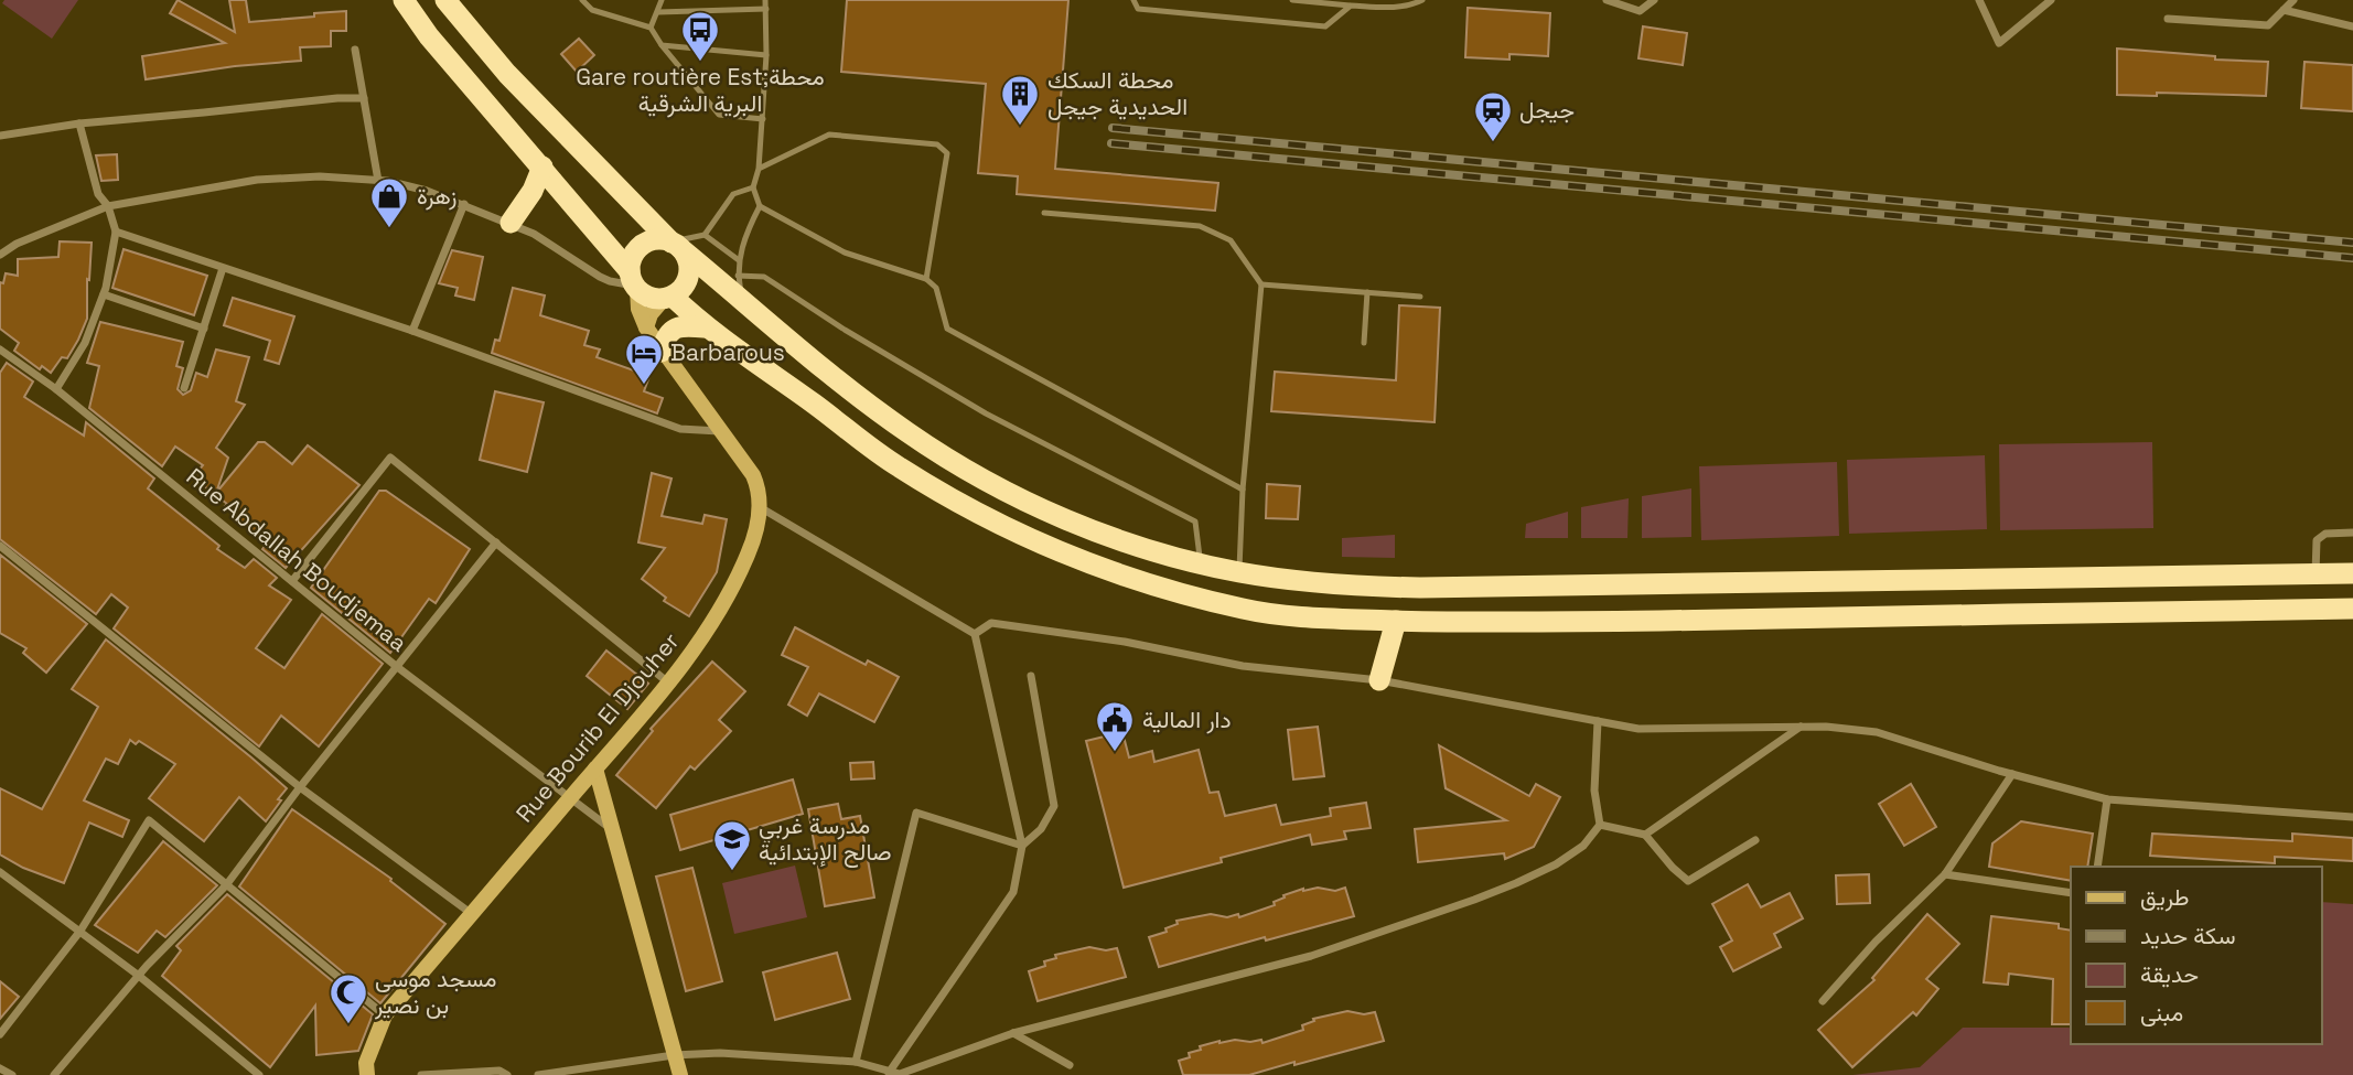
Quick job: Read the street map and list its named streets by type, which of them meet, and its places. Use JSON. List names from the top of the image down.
{
  "streets": {
    "main road": ["Rue Bourib El Djouher"],
    "street": ["Rue Abdallah Boudjemaa"]
  },
  "crossings": [
    ["Rue Abdallah Boudjemaa", "Rue Bourib El Djouher"]
  ],
  "places": {
    "bus stop": ["Gare routière Est;محطة البرية الشرقية"],
    "building": ["محطة السكك الحديدية جيجل"],
    "station": ["جيجل"],
    "shop": ["زهرة"],
    "hotel": ["Barbarous"],
    "public building": ["دار المالية"],
    "school or university": ["مدرسة غربي صالح الإبتدائية"],
    "mosque": ["مسجد موسى بن نصير"]
  },
  "legend": [
    "طريق",
    "سكة حديد",
    "حديقة",
    "مبنى"
  ]
}
